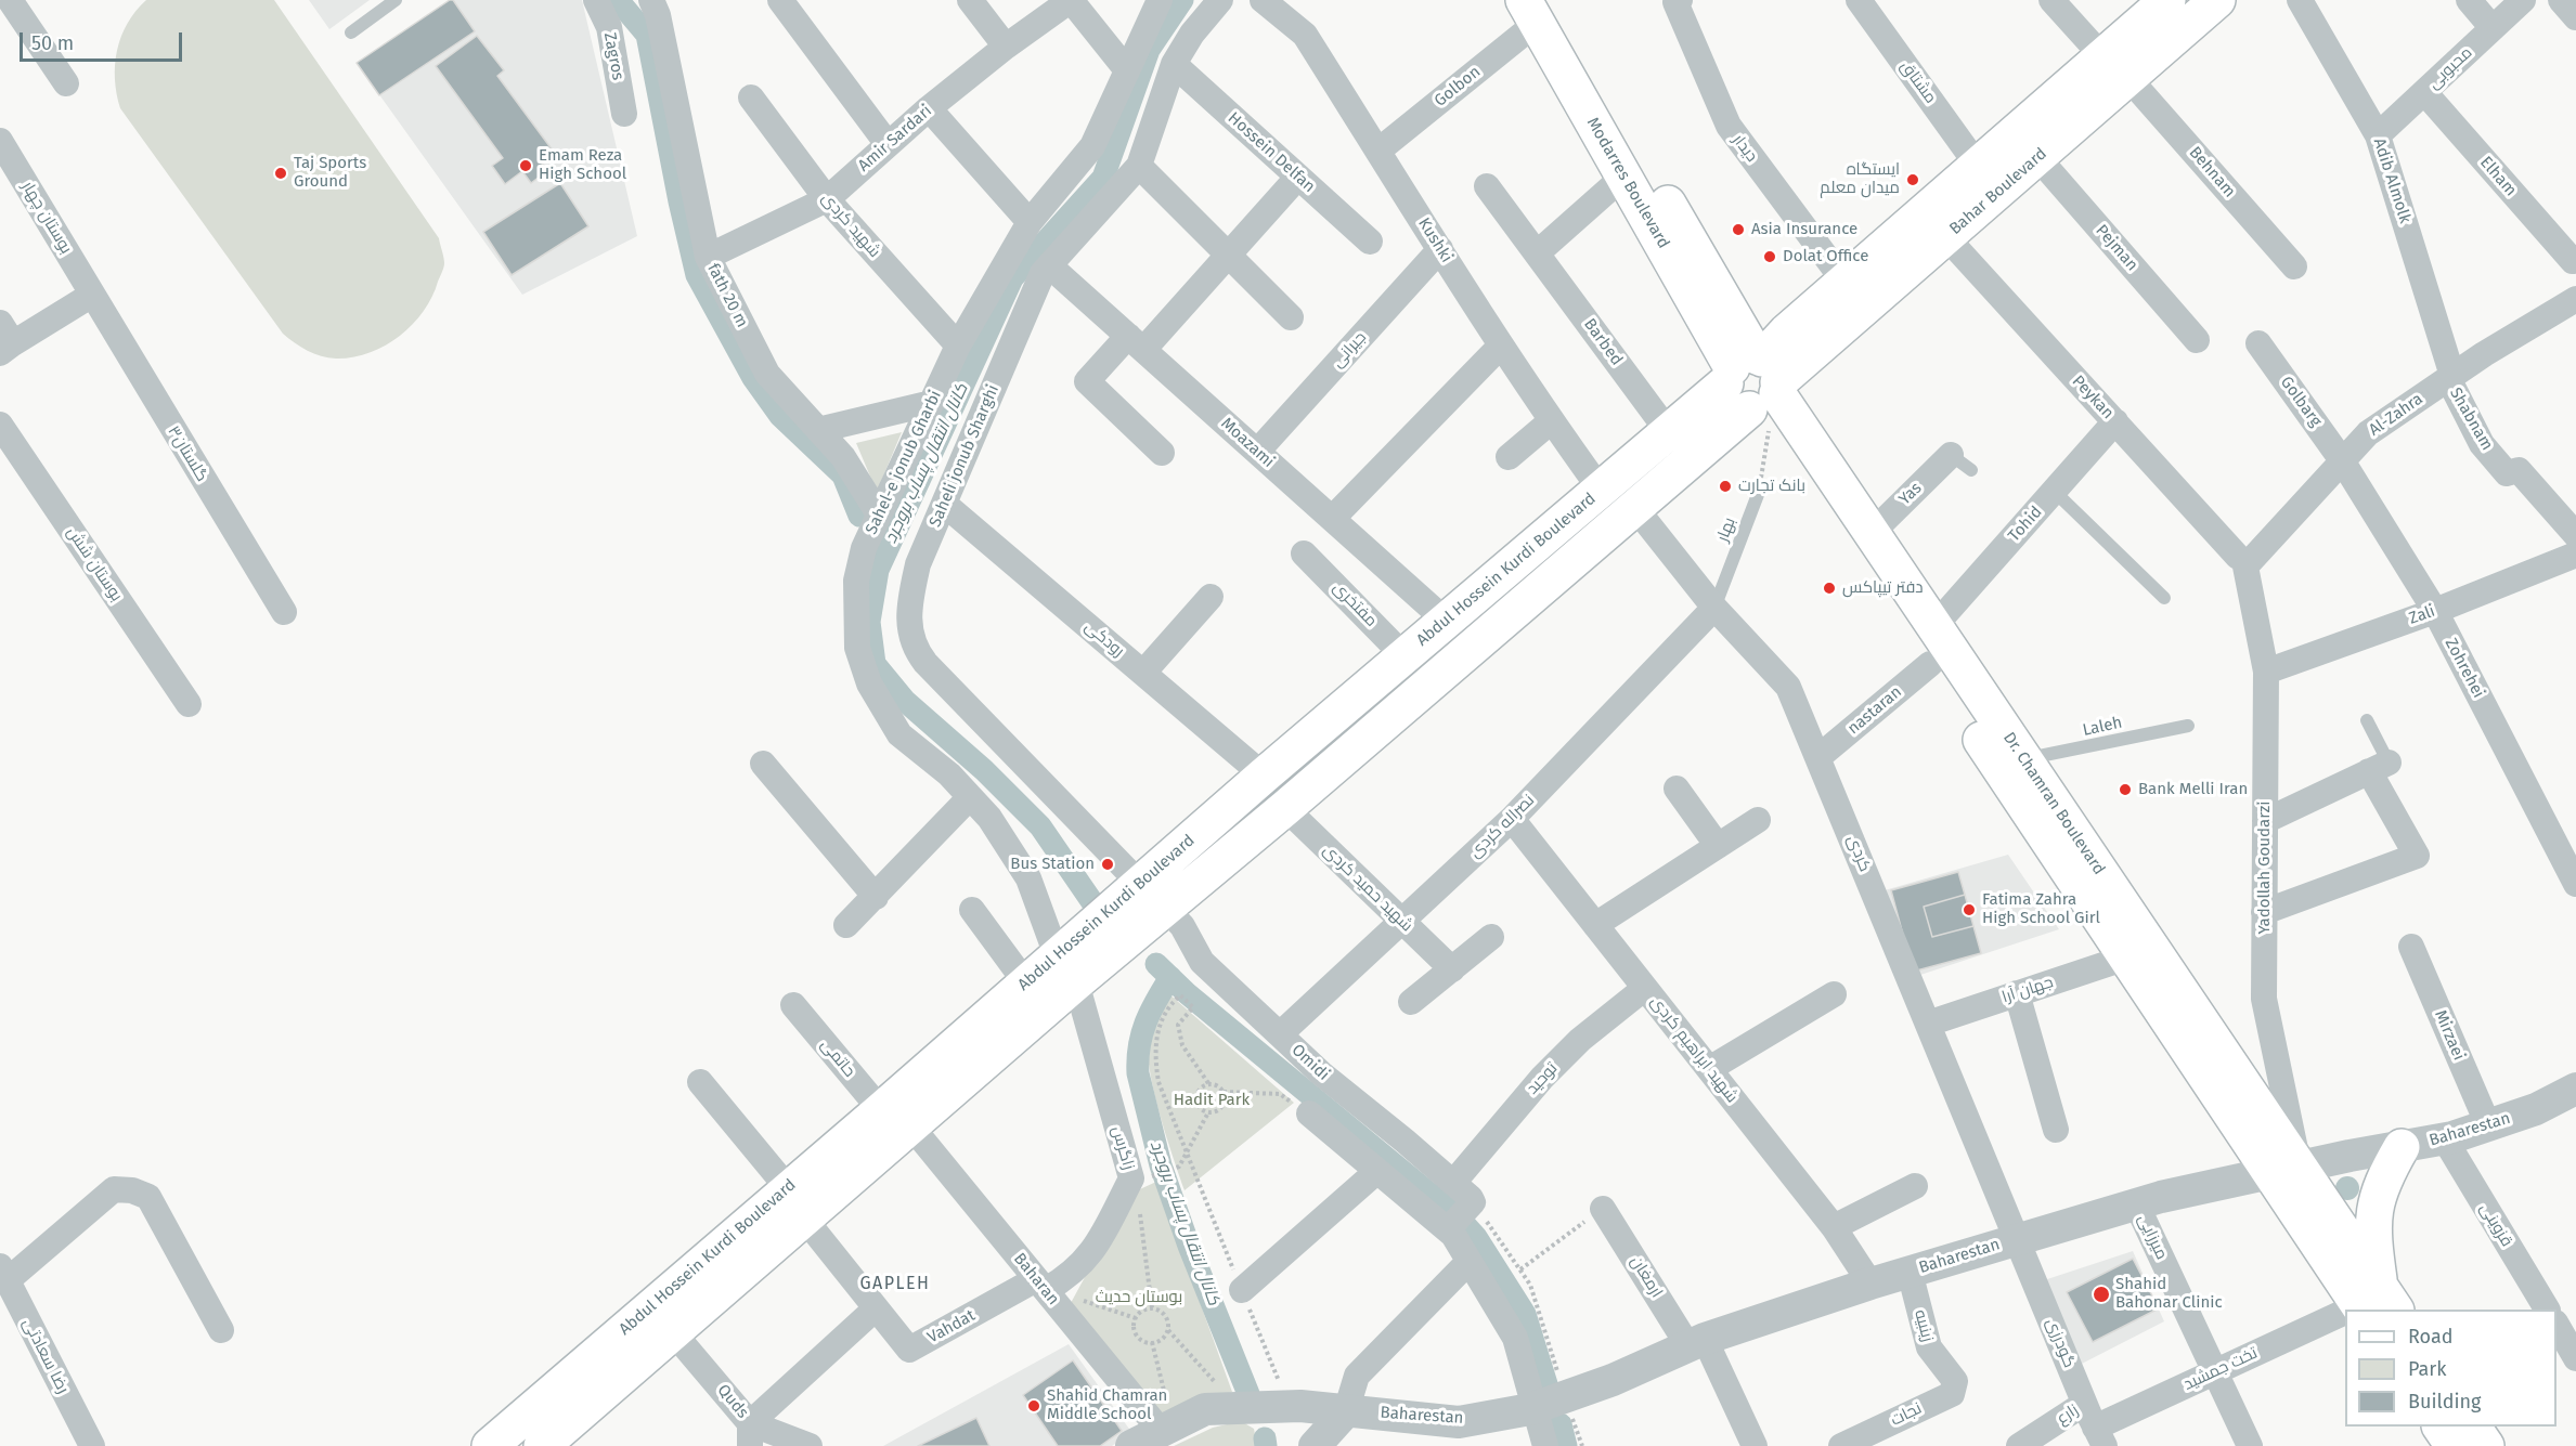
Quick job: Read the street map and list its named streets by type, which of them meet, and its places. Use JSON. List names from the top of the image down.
{
  "streets": {
    "main road": [
      "Modarres Boulevard",
      "Bahar Boulevard",
      "Abdul Hossein Kurdi Boulevard",
      "Dr. Chamran Boulevard"
    ],
    "street": [
      "Zagros",
      "محبوبی",
      "مشتاق",
      "Golbon",
      "Amir Sardari",
      "دیدار",
      "Hossein Delfan",
      "Behnam",
      "Elham",
      "Adib Almolk",
      "بوستان چهار",
      "شهید کردی",
      "Kushki",
      "Pejman",
      "fath 20 m",
      "Barbed",
      "جیرانی",
      "Peykan",
      "Golbarg",
      "Al-Zahra",
      "Shabnam",
      "Moazami",
      "گلستان۳",
      "Saheli jonub Sharghi",
      "Sahel-e jonub Gharbi",
      "Yas",
      "Tohid",
      "بوستان شش",
      "مفتخری",
      "Zali",
      "رودکی",
      "Zohrehei",
      "nastaran",
      "نصراله کردی",
      "کردی",
      "Yadollah Goudarzi",
      "شهید حمید کردی",
      "جهان آرا",
      "Mirzaei",
      "شهید ابراهیم کردی",
      "حاتمی",
      "Omidi",
      "توحید",
      "Baharestan",
      "زاگرس",
      "قزوینی",
      "میرزایی",
      "ارمغان",
      "Baharan",
      "زینبیه",
      "Vahdat",
      "گودرزی",
      "رضا سعادتی",
      "تخت جمشید",
      "Quds",
      "نجات",
      "زارع"
    ],
    "lane": ["بهار", "Laleh"]
  },
  "crossings": [
    ["محبوبی", "Elham"],
    ["محبوبی", "Adib Almolk"],
    ["مشتاق", "Bahar Boulevard"],
    ["Golbon", "Modarres Boulevard"],
    ["Golbon", "Kushki"],
    ["Amir Sardari", "شهید کردی"],
    ["Amir Sardari", "fath 20 m"],
    ["دیدار", "Bahar Boulevard"],
    ["Hossein Delfan", "Saheli jonub Sharghi"],
    ["Behnam", "Bahar Boulevard"],
    ["Adib Almolk", "Al-Zahra"],
    ["Adib Almolk", "Shabnam"],
    ["Modarres Boulevard", "Bahar Boulevard"],
    ["Modarres Boulevard", "Abdul Hossein Kurdi Boulevard"],
    ["Modarres Boulevard", "Dr. Chamran Boulevard"],
    ["Bahar Boulevard", "Pejman"],
    ["Bahar Boulevard", "Peykan"],
    ["Bahar Boulevard", "Abdul Hossein Kurdi Boulevard"],
    ["Bahar Boulevard", "Dr. Chamran Boulevard"],
    ["بوستان چهار", "گلستان۳"],
    ["شهید کردی", "Sahel-e jonub Gharbi"],
    ["Kushki", "جیرانی"],
    ["Kushki", "Abdul Hossein Kurdi Boulevard"],
    ["fath 20 m", "Sahel-e jonub Gharbi"],
    ["Barbed", "Abdul Hossein Kurdi Boulevard"],
    ["جیرانی", "Moazami"],
    ["Peykan", "Al-Zahra"],
    ["Peykan", "Tohid"],
    ["Peykan", "Yadollah Goudarzi"],
    ["Golbarg", "Al-Zahra"],
    ["Golbarg", "Zohrehei"],
    ["Al-Zahra", "Shabnam"],
    ["Al-Zahra", "Zohrehei"],
    ["Al-Zahra", "Yadollah Goudarzi"],
    ["Shabnam", "Zali"],
    ["Moazami", "Saheli jonub Sharghi"],
    ["Moazami", "Abdul Hossein Kurdi Boulevard"],
    ["Saheli jonub Sharghi", "Abdul Hossein Kurdi Boulevard"],
    ["Saheli jonub Sharghi", "رودکی"],
    ["Saheli jonub Sharghi", "Omidi"],
    ["Sahel-e jonub Gharbi", "Abdul Hossein Kurdi Boulevard"],
    ["Sahel-e jonub Gharbi", "زاگرس"],
    ["Yas", "Dr. Chamran Boulevard"],
    ["Tohid", "Dr. Chamran Boulevard"],
    ["بهار", "نصراله کردی"],
    ["بهار", "کردی"],
    ["Abdul Hossein Kurdi Boulevard", "مفتخری"],
    ["Abdul Hossein Kurdi Boulevard", "رودکی"],
    ["Abdul Hossein Kurdi Boulevard", "Dr. Chamran Boulevard"],
    ["Abdul Hossein Kurdi Boulevard", "کردی"],
    ["Abdul Hossein Kurdi Boulevard", "شهید حمید کردی"],
    ["Abdul Hossein Kurdi Boulevard", "حاتمی"],
    ["Abdul Hossein Kurdi Boulevard", "Omidi"],
    ["Abdul Hossein Kurdi Boulevard", "زاگرس"],
    ["Abdul Hossein Kurdi Boulevard", "Baharan"],
    ["Abdul Hossein Kurdi Boulevard", "Vahdat"],
    ["Abdul Hossein Kurdi Boulevard", "Quds"],
    ["Zali", "Zohrehei"],
    ["Zali", "Yadollah Goudarzi"],
    ["nastaran", "Dr. Chamran Boulevard"],
    ["nastaran", "کردی"],
    ["Laleh", "Dr. Chamran Boulevard"],
    ["Dr. Chamran Boulevard", "Yadollah Goudarzi"],
    ["Dr. Chamran Boulevard", "جهان آرا"],
    ["Dr. Chamran Boulevard", "Baharestan"],
    ["نصراله کردی", "کردی"],
    ["نصراله کردی", "شهید حمید کردی"],
    ["نصراله کردی", "شهید ابراهیم کردی"],
    ["نصراله کردی", "Omidi"],
    ["کردی", "جهان آرا"],
    ["کردی", "Baharestan"],
    ["کردی", "گودرزی"],
    ["Yadollah Goudarzi", "Baharestan"],
    ["Mirzaei", "Baharestan"],
    ["شهید ابراهیم کردی", "توحید"],
    ["شهید ابراهیم کردی", "Baharestan"],
    ["Omidi", "توحید"],
    ["Baharestan", "قزوینی"],
    ["Baharestan", "میرزایی"],
    ["Baharestan", "ارمغان"],
    ["Baharestan", "Baharan"],
    ["Baharestan", "زینبیه"],
    ["Baharestan", "گودرزی"],
    ["زاگرس", "Baharan"],
    ["زاگرس", "Vahdat"],
    ["میرزایی", "تخت جمشید"],
    ["Baharan", "Vahdat"],
    ["زینبیه", "نجات"],
    ["گودرزی", "تخت جمشید"],
    ["گودرزی", "زارع"],
    ["تخت جمشید", "زارع"]
  ],
  "districts": ["GAPLEH"],
  "water": ["کانال انتقال پساب بروجرد"],
  "parks": ["Hadit Park", "بوستان حدیث"],
  "places": [
    "Emam Reza High School",
    "Taj Sports Ground",
    "ایستگاه میدان معلم",
    "Asia Insurance",
    "Dolat Office",
    "بانک تجارت",
    "دفتر تیپاکس",
    "Bank Melli Iran",
    "Bus Station",
    "Fatima Zahra High School Girl",
    "Shahid Bahonar Clinic",
    "Shahid Chamran Middle School"
  ],
  "legend": ["Road", "Park", "Building"],
  "scale_bar": "50 m"
}
